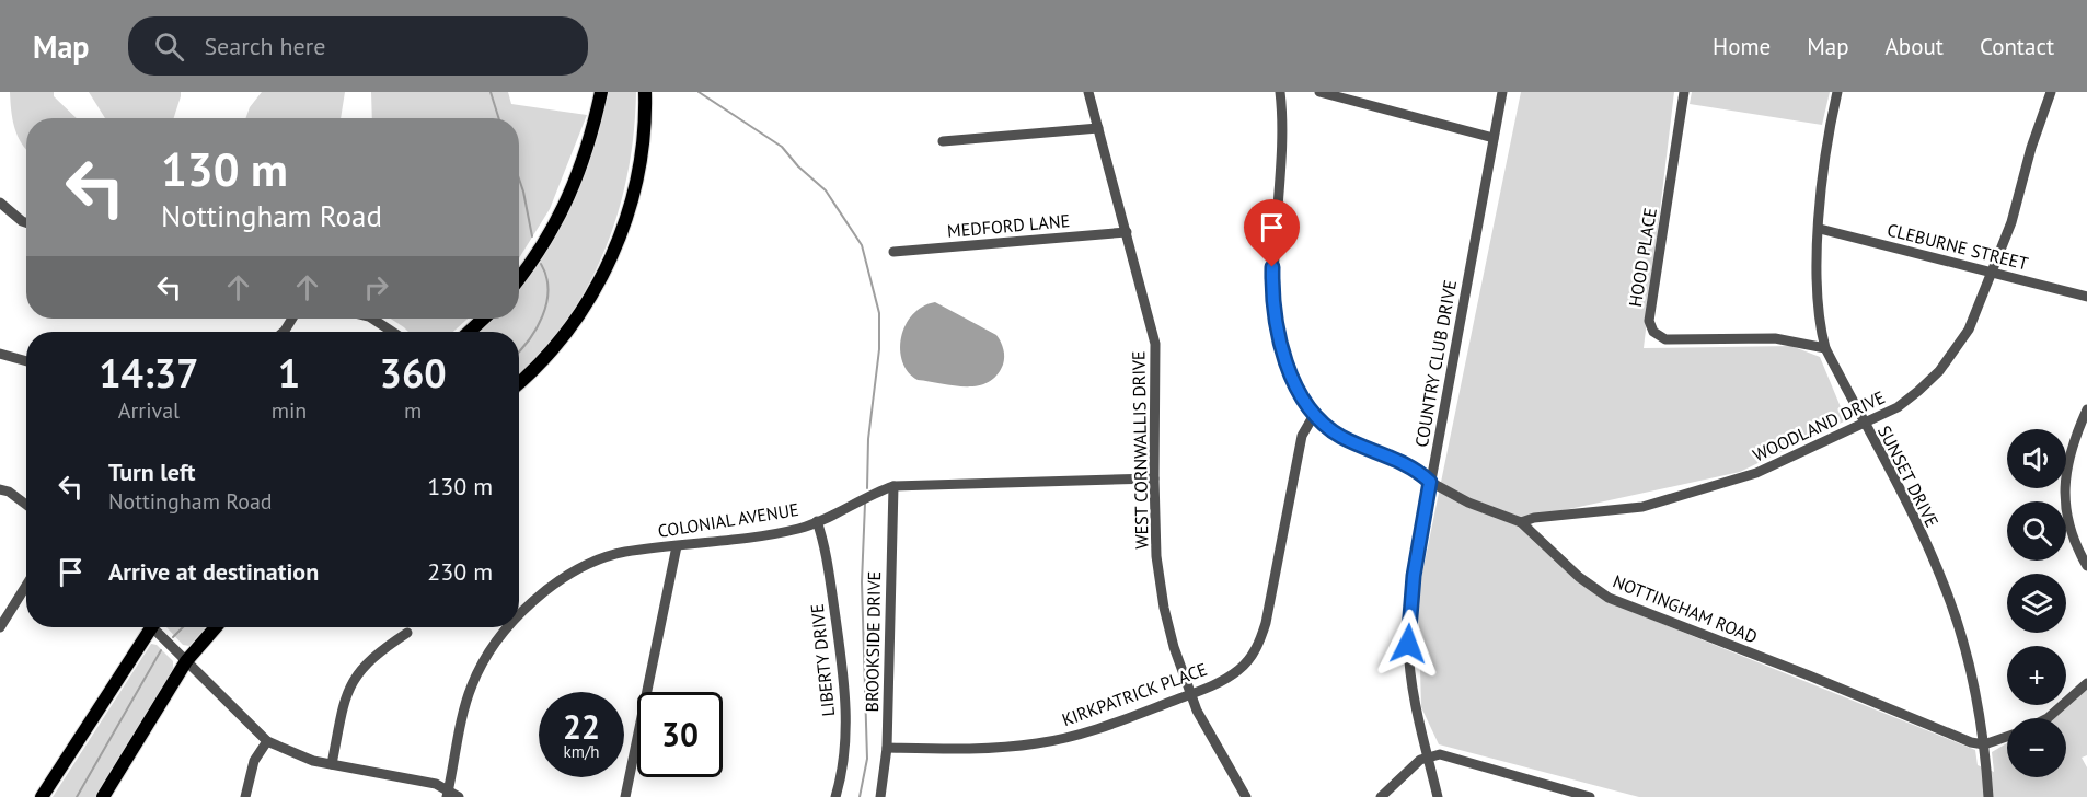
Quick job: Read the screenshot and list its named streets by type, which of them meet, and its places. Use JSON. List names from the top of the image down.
{
  "streets": {
    "street": [
      "MEDFORD LANE",
      "CLEBURNE STREET",
      "HOOD PLACE",
      "COUNTRY CLUB DRIVE",
      "WOODLAND DRIVE",
      "WEST CORNWALLIS DRIVE",
      "SUNSET DRIVE",
      "COLONIAL AVENUE",
      "NOTTINGHAM ROAD",
      "BROOKSIDE DRIVE",
      "LIBERTY DRIVE",
      "KIRKPATRICK PLACE"
    ]
  },
  "crossings": [
    ["MEDFORD LANE", "WEST CORNWALLIS DRIVE"],
    ["CLEBURNE STREET", "WOODLAND DRIVE"],
    ["CLEBURNE STREET", "SUNSET DRIVE"],
    ["HOOD PLACE", "SUNSET DRIVE"],
    ["COUNTRY CLUB DRIVE", "NOTTINGHAM ROAD"],
    ["WOODLAND DRIVE", "SUNSET DRIVE"],
    ["WOODLAND DRIVE", "NOTTINGHAM ROAD"],
    ["WEST CORNWALLIS DRIVE", "COLONIAL AVENUE"],
    ["WEST CORNWALLIS DRIVE", "KIRKPATRICK PLACE"],
    ["SUNSET DRIVE", "NOTTINGHAM ROAD"],
    ["COLONIAL AVENUE", "BROOKSIDE DRIVE"],
    ["COLONIAL AVENUE", "LIBERTY DRIVE"],
    ["NOTTINGHAM ROAD", "KIRKPATRICK PLACE"],
    ["BROOKSIDE DRIVE", "KIRKPATRICK PLACE"]
  ],
  "page": {
    "header": "Map",
    "search": "Search here",
    "nav": [
      "Home",
      "Map",
      "About",
      "Contact"
    ],
    "turn": ["130 m", "Nottingham Road"],
    "eta": [
      "14:37",
      "Arrival",
      "1",
      "min",
      "360",
      "m"
    ],
    "map_buttons": ["+", "−"],
    "list": [
      {
        "name": "Turn left",
        "note": "Nottingham Road",
        "value": "130 m"
      },
      {
        "name": "Arrive at destination",
        "value": "230 m"
      }
    ],
    "speed": "22 km/h",
    "limit": "30"
  }
}
